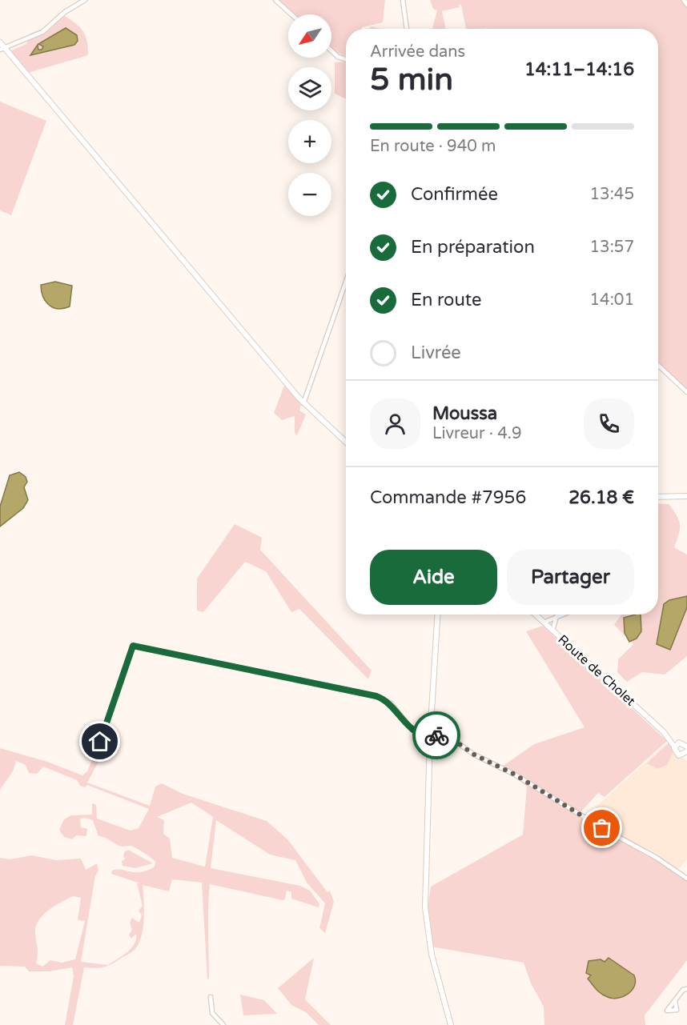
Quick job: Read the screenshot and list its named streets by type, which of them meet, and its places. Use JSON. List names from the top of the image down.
{
  "streets": {
    "main road": ["Route de Cholet"]
  },
  "north": "bottom left",
  "page": {
    "map_buttons": ["+", "−"],
    "heading": ["5 min", "Arrivée dans", "14:11–14:16"],
    "panel": [
      "Moussa",
      "Livreur · 4.9",
      "Commande #7956",
      "26.18 €"
    ],
    "bar": "En route · 940 m",
    "list": [
      ["Confirmée", "13:45"],
      ["En préparation", "13:57"],
      ["En route", "14:01"],
      "Livrée"
    ],
    "buttons": ["Aide", "Partager"]
  }
}
